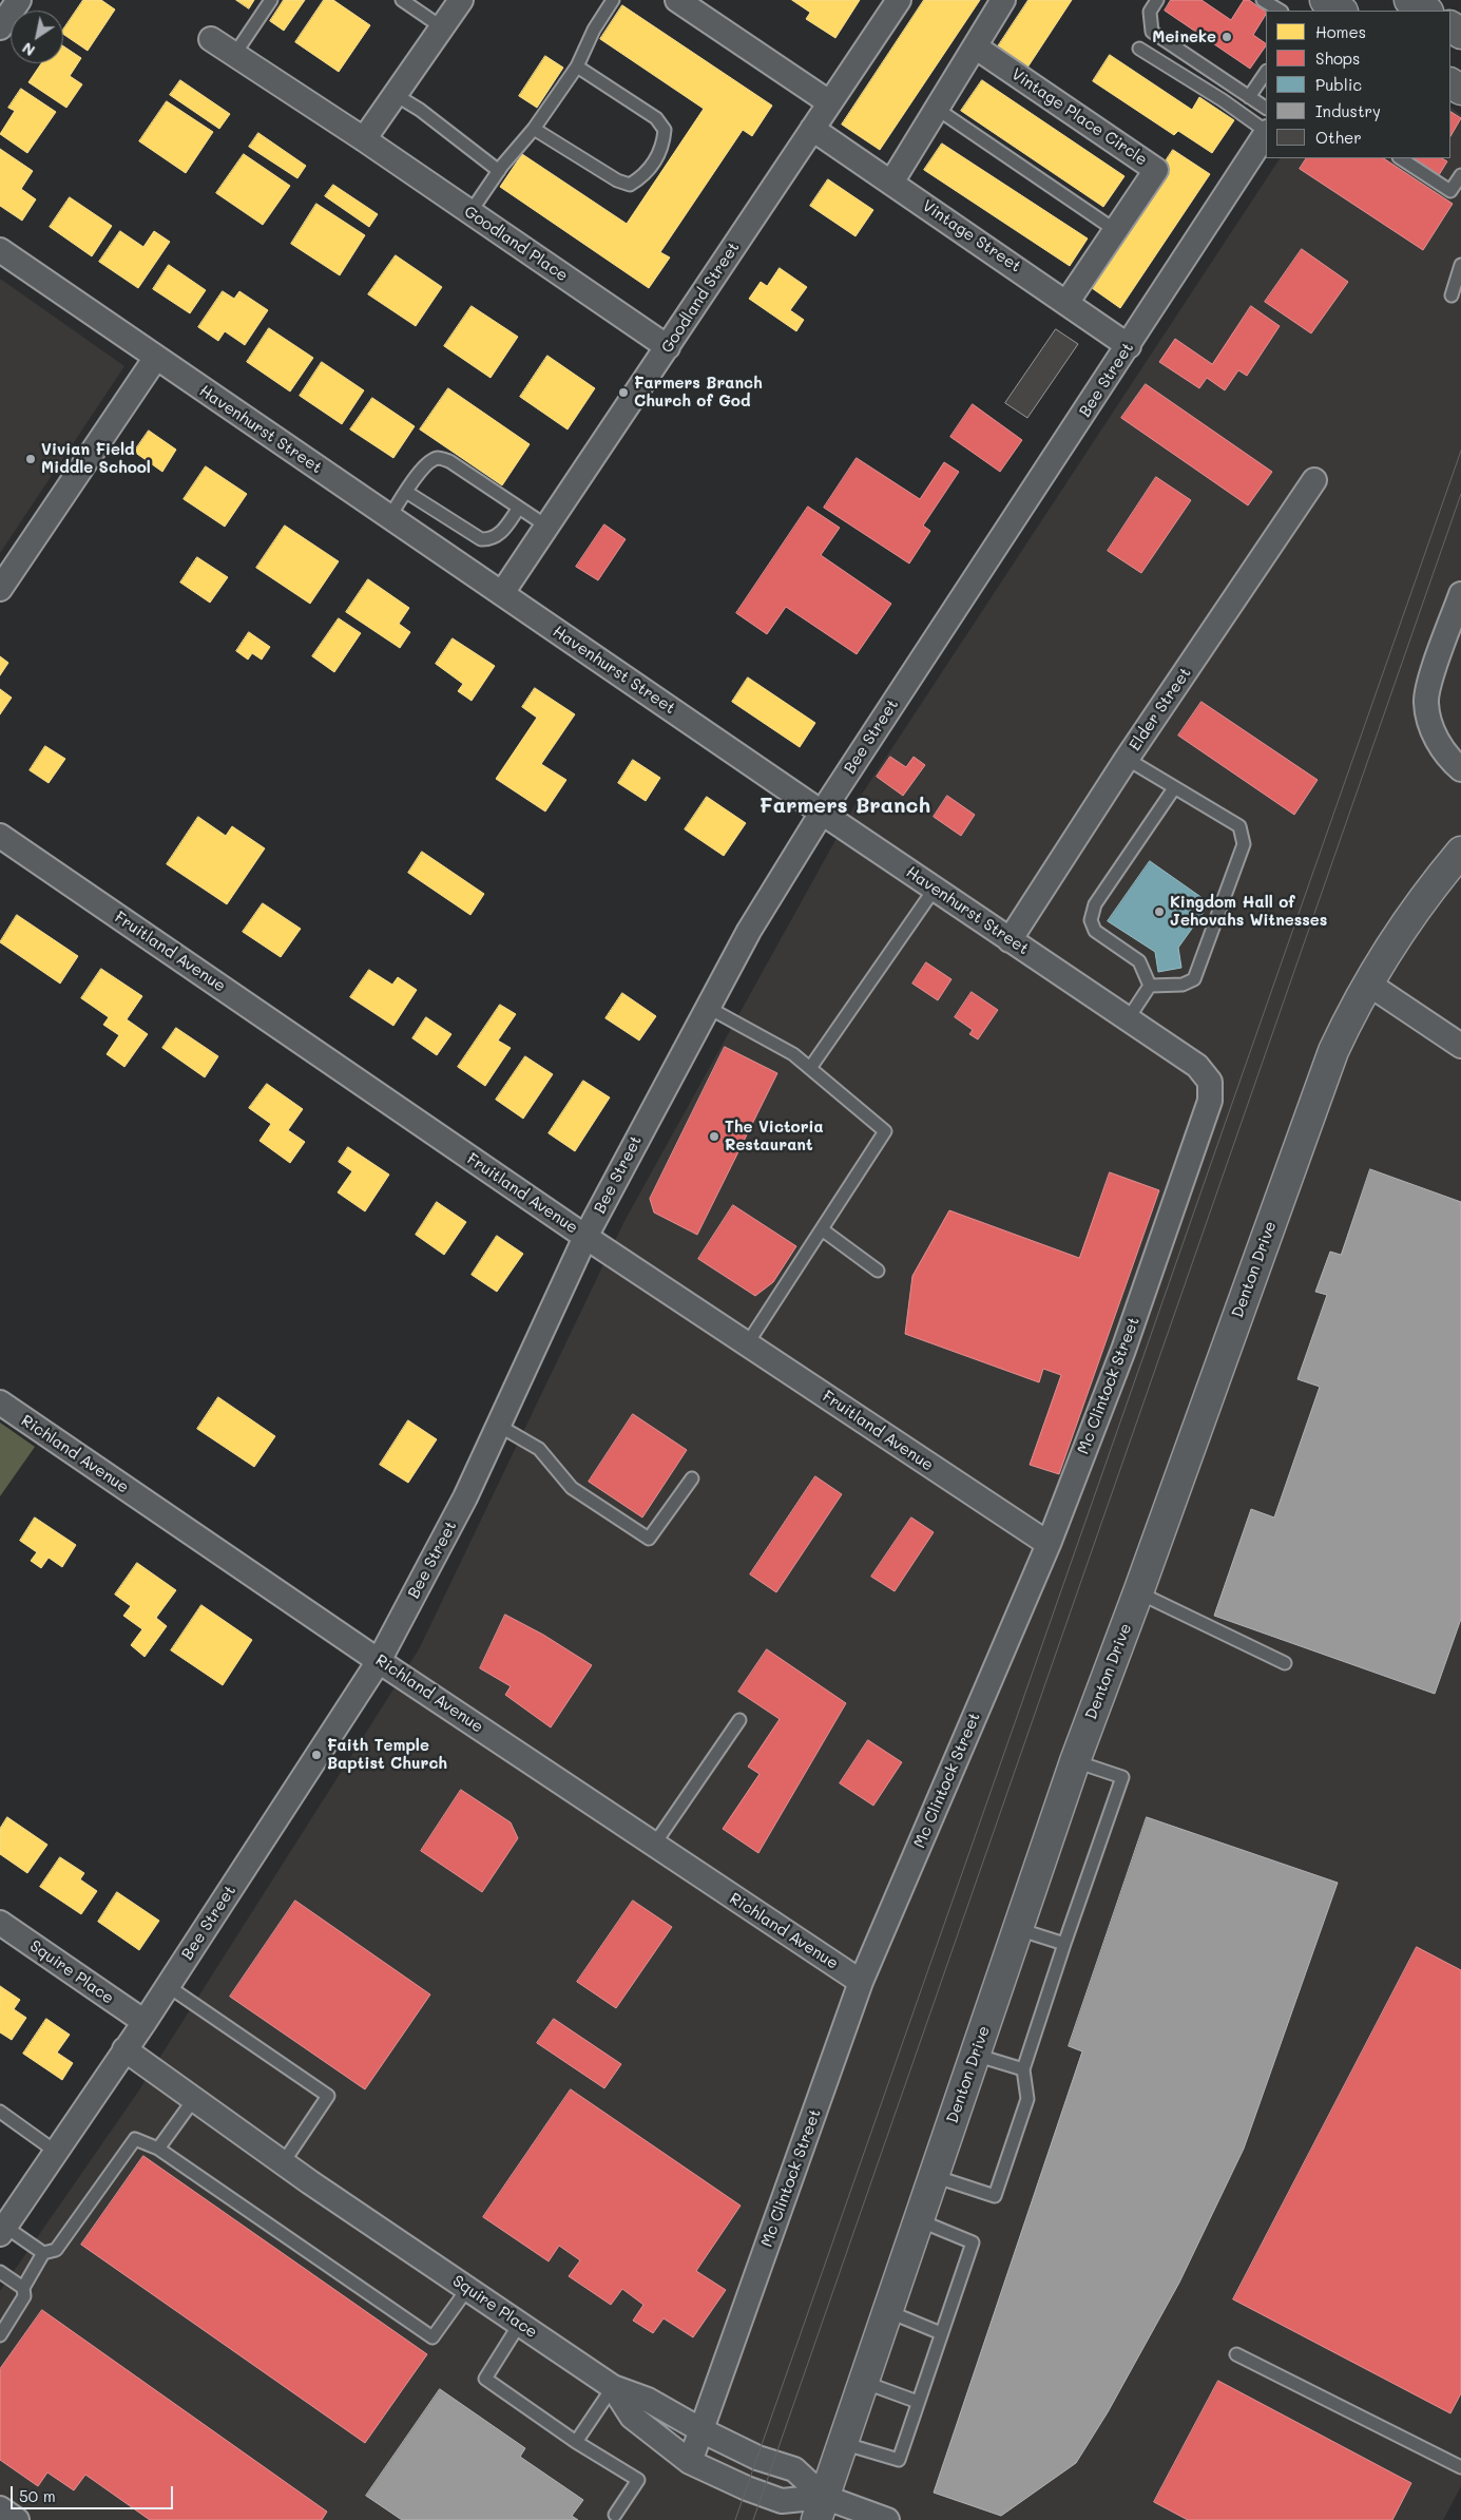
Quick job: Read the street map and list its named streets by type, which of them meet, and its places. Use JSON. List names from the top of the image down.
{
  "streets": {
    "street": [
      "Vintage Place Circle",
      "Vintage Street",
      "Goodland Place",
      "Goodland Street",
      "Bee Street",
      "Havenhurst Street",
      "Elder Street",
      "Fruitland Avenue",
      "Denton Drive",
      "Mc Clintock Street",
      "Richland Avenue",
      "Squire Place"
    ]
  },
  "crossings": [
    ["Vintage Place Circle", "Vintage Street"],
    ["Vintage Street", "Goodland Street"],
    ["Vintage Street", "Bee Street"],
    ["Goodland Place", "Goodland Street"],
    ["Goodland Street", "Havenhurst Street"],
    ["Bee Street", "Havenhurst Street"],
    ["Bee Street", "Fruitland Avenue"],
    ["Bee Street", "Richland Avenue"],
    ["Bee Street", "Squire Place"],
    ["Havenhurst Street", "Elder Street"],
    ["Havenhurst Street", "Mc Clintock Street"],
    ["Fruitland Avenue", "Mc Clintock Street"],
    ["Denton Drive", "Squire Place"],
    ["Mc Clintock Street", "Richland Avenue"],
    ["Mc Clintock Street", "Squire Place"]
  ],
  "districts": ["Farmers Branch"],
  "places": [
    "Meineke",
    "Farmers Branch Church of God",
    "Vivian Field Middle School",
    "Kingdom Hall of Jehovahs Witnesses",
    "The Victoria Restaurant",
    "Faith Temple Baptist Church"
  ],
  "legend": [
    "Homes",
    "Shops",
    "Public",
    "Industry",
    "Other"
  ],
  "scale_bar": "50 m",
  "north": "bottom left"
}
